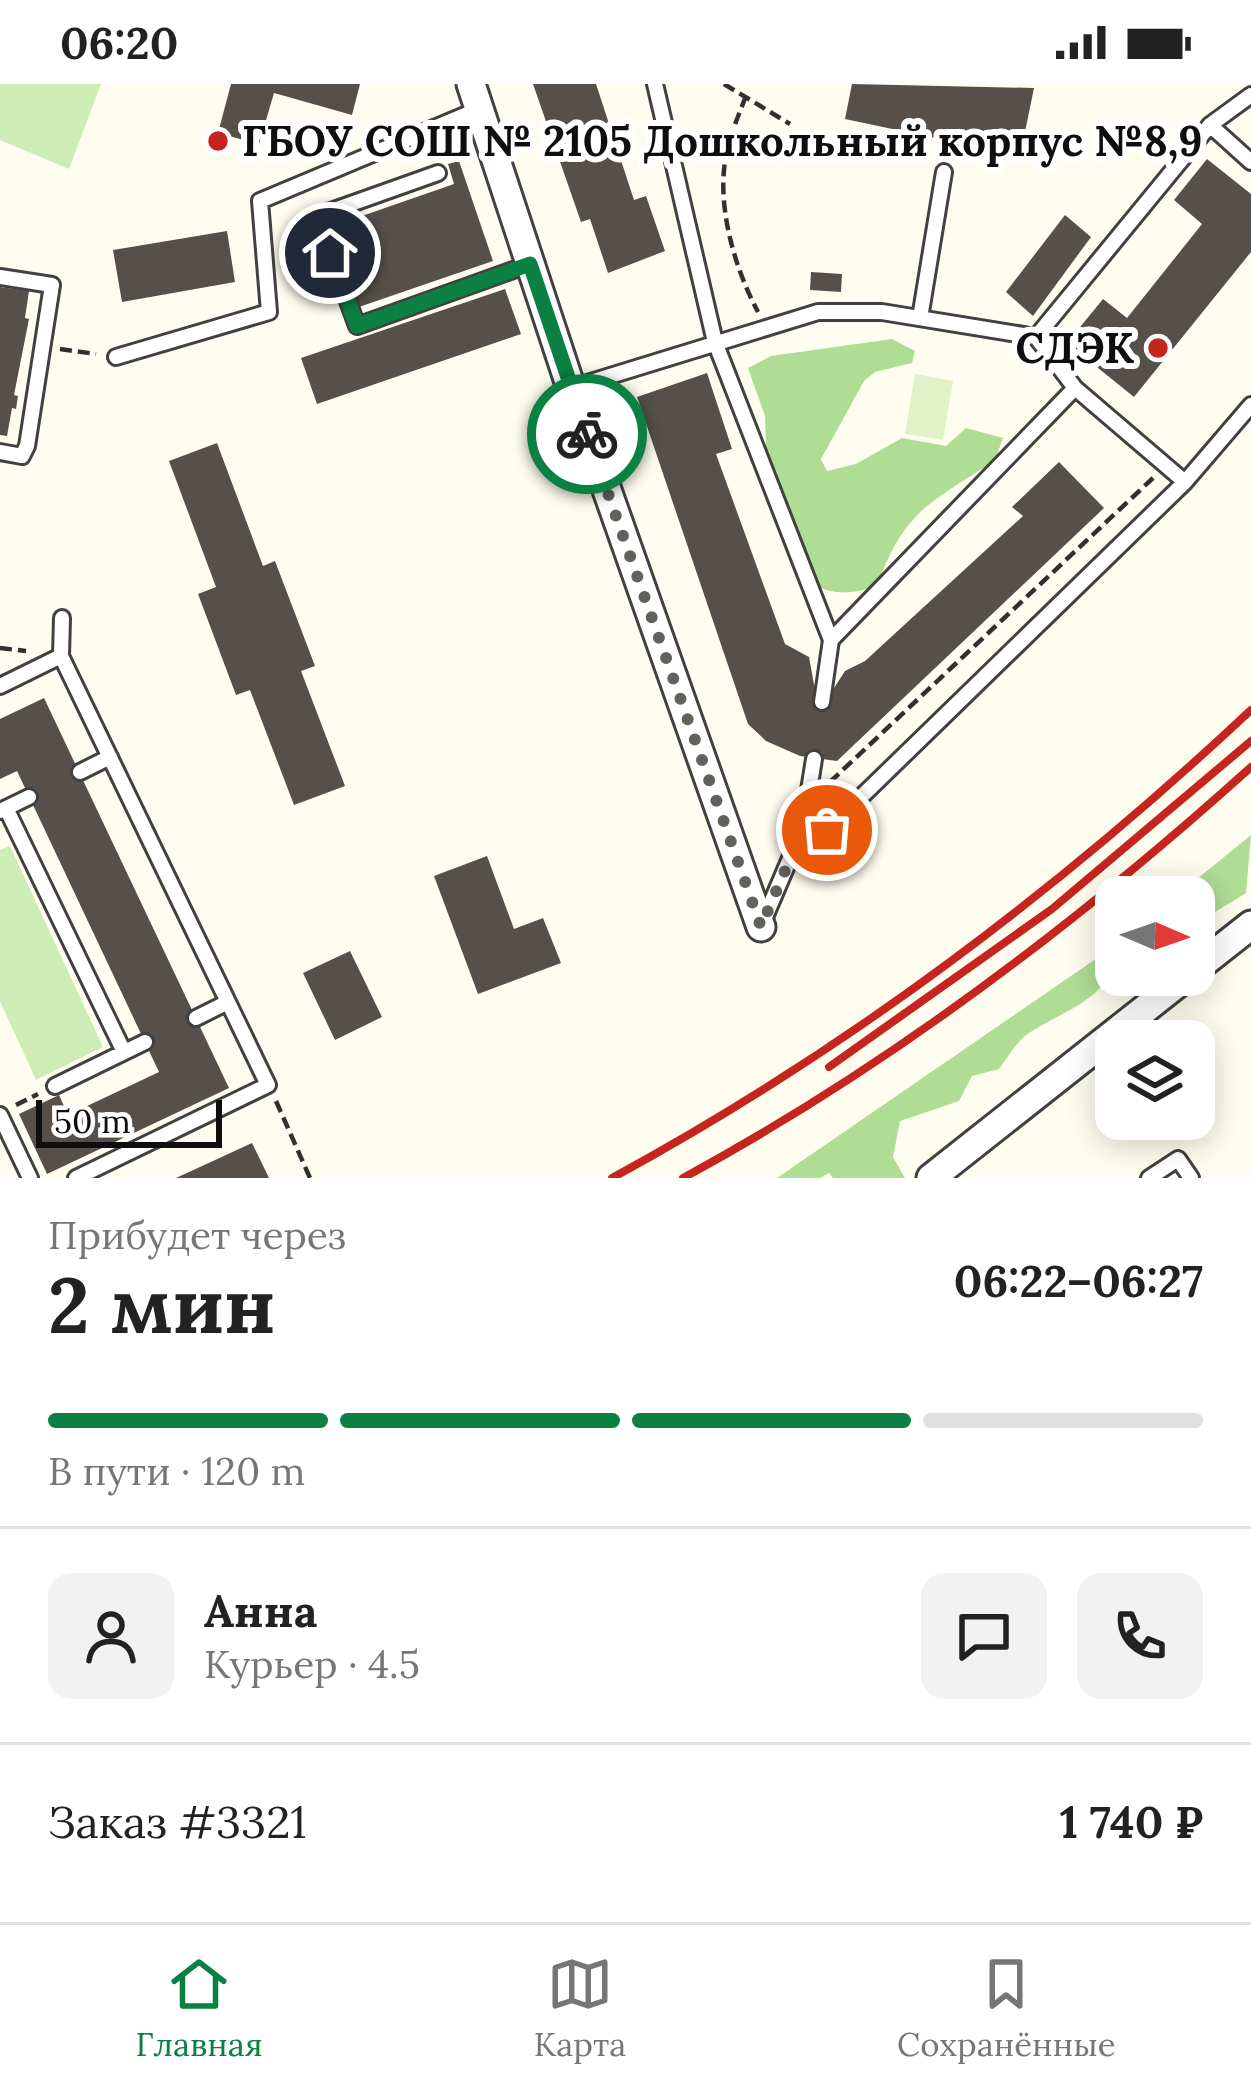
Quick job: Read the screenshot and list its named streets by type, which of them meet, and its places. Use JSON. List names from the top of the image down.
{
  "places": ["ГБОУ СОШ № 2105 Дошкольный корпус №8,9", "СДЭК"],
  "scale_bar": "50 m",
  "north": "right",
  "page": {
    "status": "06:20",
    "scale": "50 m",
    "heading": ["2 мин", "Прибудет через", "06:22–06:27"],
    "panel": [
      "Анна",
      "Курьер · 4.5",
      "Заказ #3321",
      "1 740 ₽"
    ],
    "bar": "В пути · 120 m",
    "tabs": ["Главная", "Карта", "Сохранённые"]
  }
}
